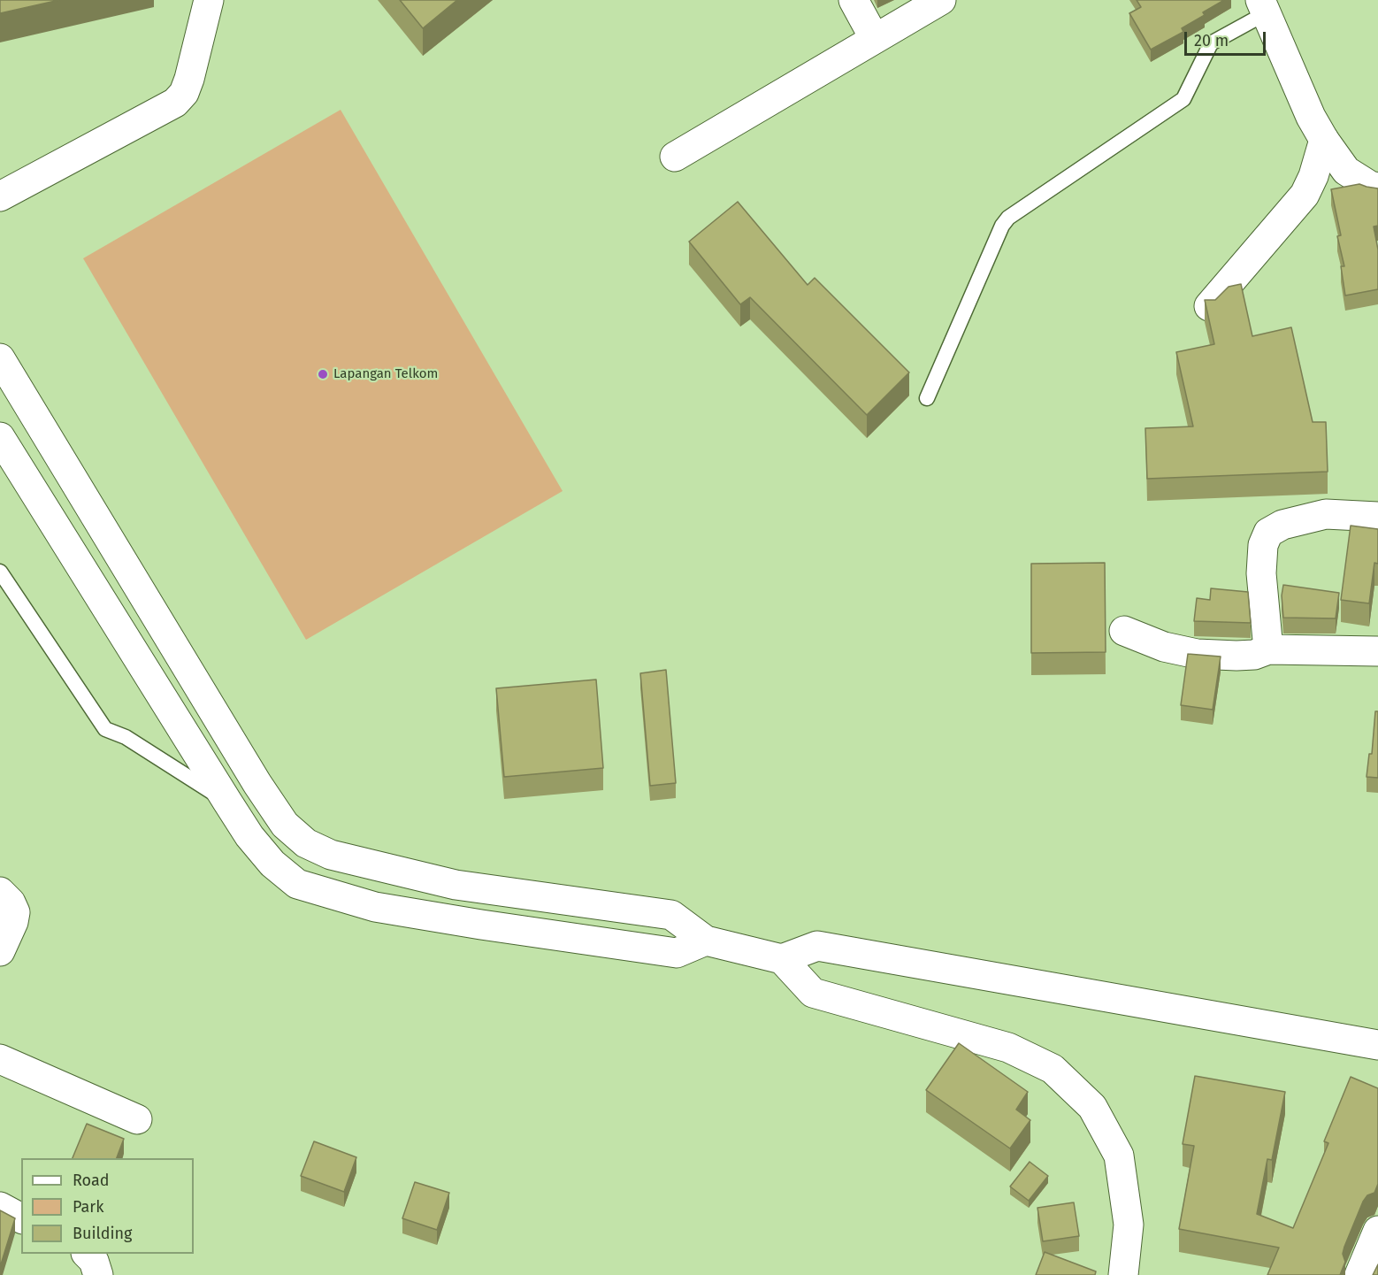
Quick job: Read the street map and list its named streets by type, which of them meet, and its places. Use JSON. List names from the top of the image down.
{
  "places": ["Lapangan Telkom"],
  "legend": ["Road", "Park", "Building"],
  "scale_bar": "20 m"
}
